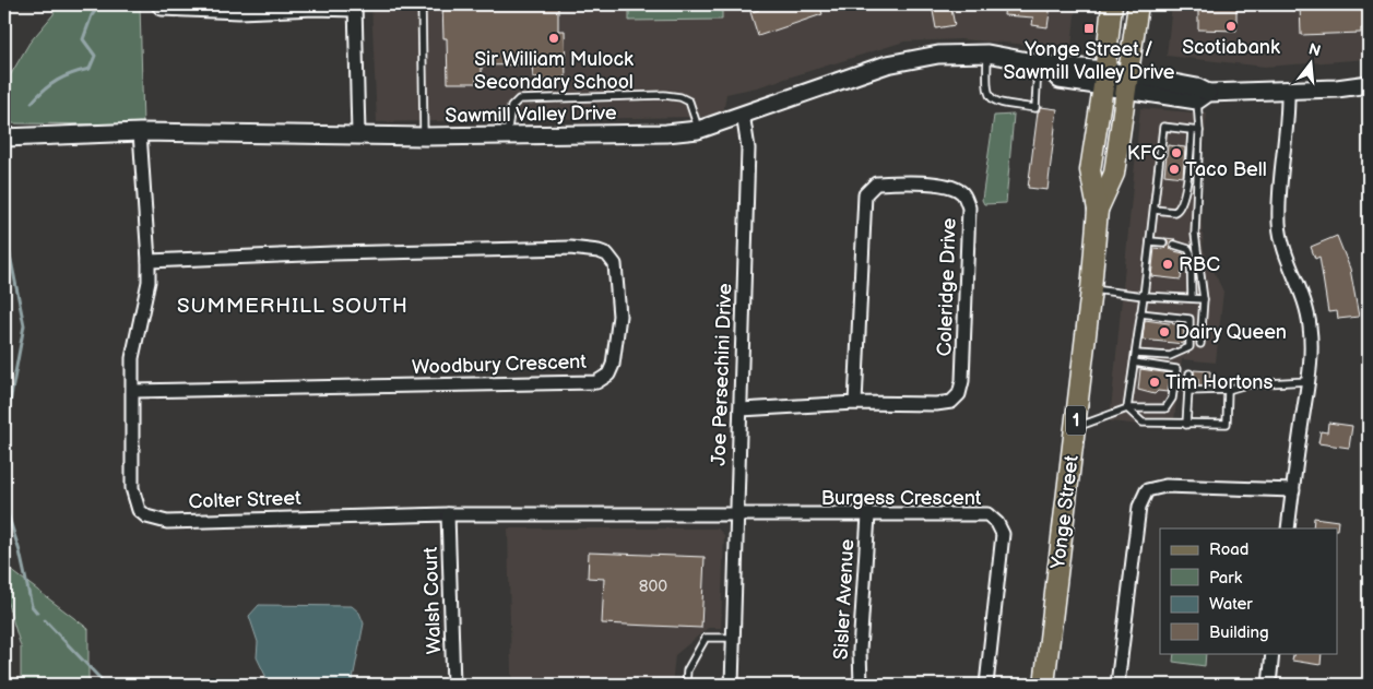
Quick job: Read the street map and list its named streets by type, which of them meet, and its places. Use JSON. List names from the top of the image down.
{
  "streets": {
    "main road": ["1", "Yonge Street"],
    "street": [
      "Sawmill Valley Drive",
      "Coleridge Drive",
      "Woodbury Crescent",
      "Joe Persechini Drive",
      "Burgess Crescent",
      "Colter Street",
      "Sisler Avenue",
      "Walsh Court"
    ]
  },
  "crossings": [
    ["Sawmill Valley Drive", "Joe Persechini Drive"],
    ["Sawmill Valley Drive", "Colter Street"],
    ["Sawmill Valley Drive", "Yonge Street"],
    ["Coleridge Drive", "Joe Persechini Drive"],
    ["Woodbury Crescent", "Colter Street"],
    ["Joe Persechini Drive", "Burgess Crescent"],
    ["Joe Persechini Drive", "Colter Street"],
    ["Burgess Crescent", "Colter Street"],
    ["Burgess Crescent", "Sisler Avenue"],
    ["Colter Street", "Walsh Court"]
  ],
  "districts": ["SUMMERHILL SOUTH"],
  "places": {
    "other": [
      "Scotiabank",
      "Sir William Mulock Secondary School",
      "KFC",
      "Taco Bell",
      "RBC",
      "Dairy Queen",
      "Tim Hortons"
    ],
    "transit": ["Yonge Street / Sawmill Valley Drive"]
  },
  "house_numbers": ["800"],
  "legend": [
    "Road",
    "Park",
    "Water",
    "Building"
  ],
  "north": "top"
}
